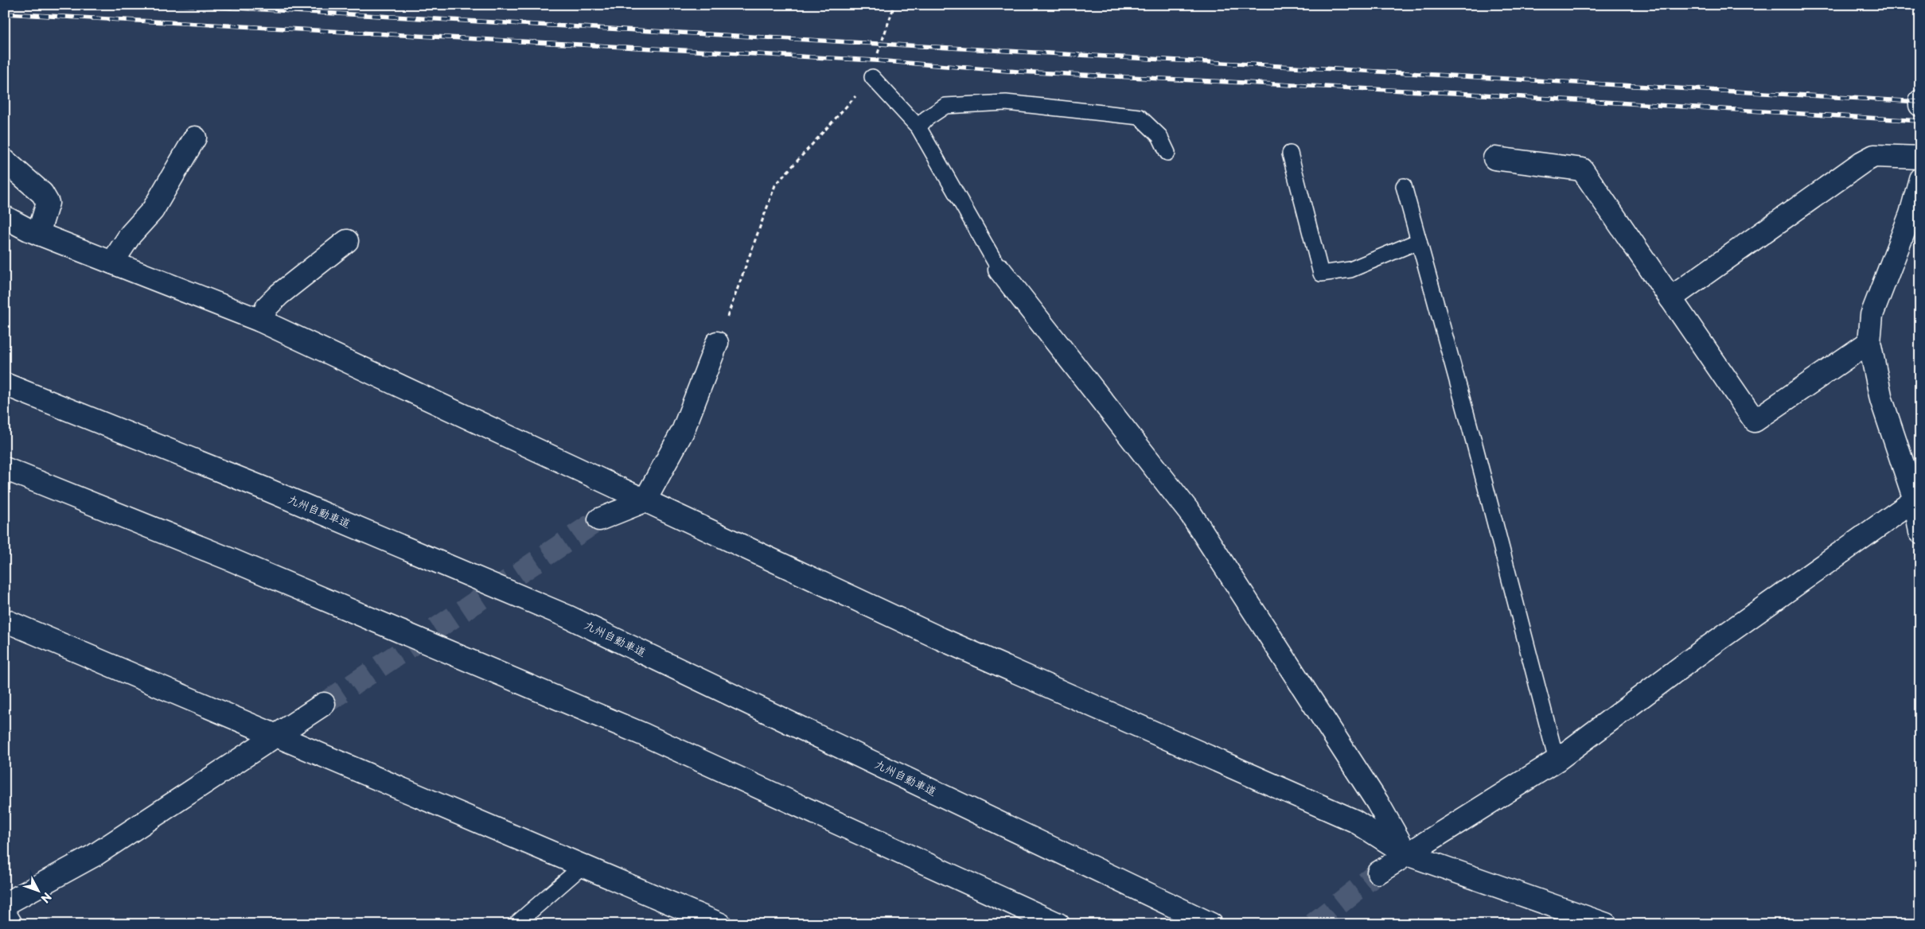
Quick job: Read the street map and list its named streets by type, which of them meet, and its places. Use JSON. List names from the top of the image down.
{
  "streets": {
    "main road": ["九州自動車道"]
  },
  "north": "bottom right"
}
